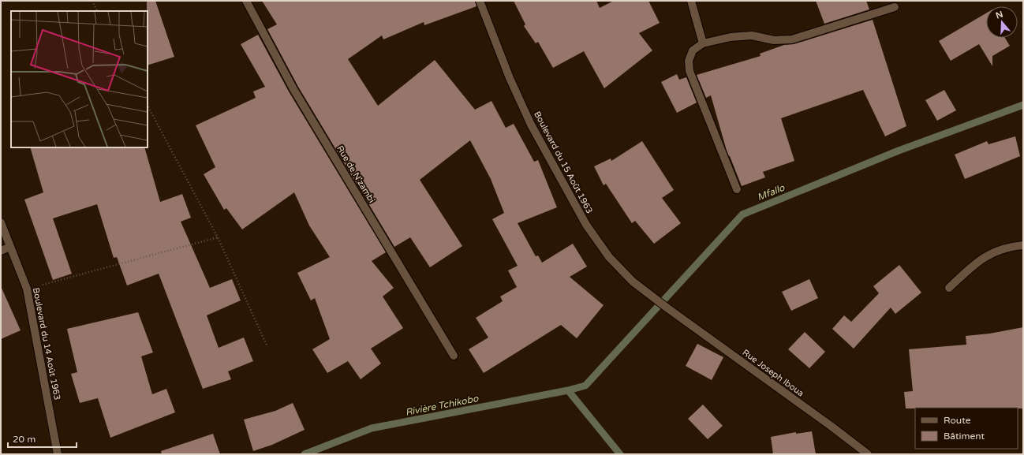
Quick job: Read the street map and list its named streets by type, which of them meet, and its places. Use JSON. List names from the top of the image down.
{
  "streets": {
    "street": [
      "Boulevard du 15 Août 1963",
      "Rue de N'zambi",
      "Boulevard du 14 Août 1963",
      "Rue Joseph Iboua"
    ]
  },
  "crossings": [
    ["Boulevard du 15 Août 1963", "Rue Joseph Iboua"]
  ],
  "water": ["Mfallo", "Rivière Tchikobo"],
  "legend": ["Route", "Bâtiment"],
  "scale_bar": "20 m",
  "north": "top"
}
